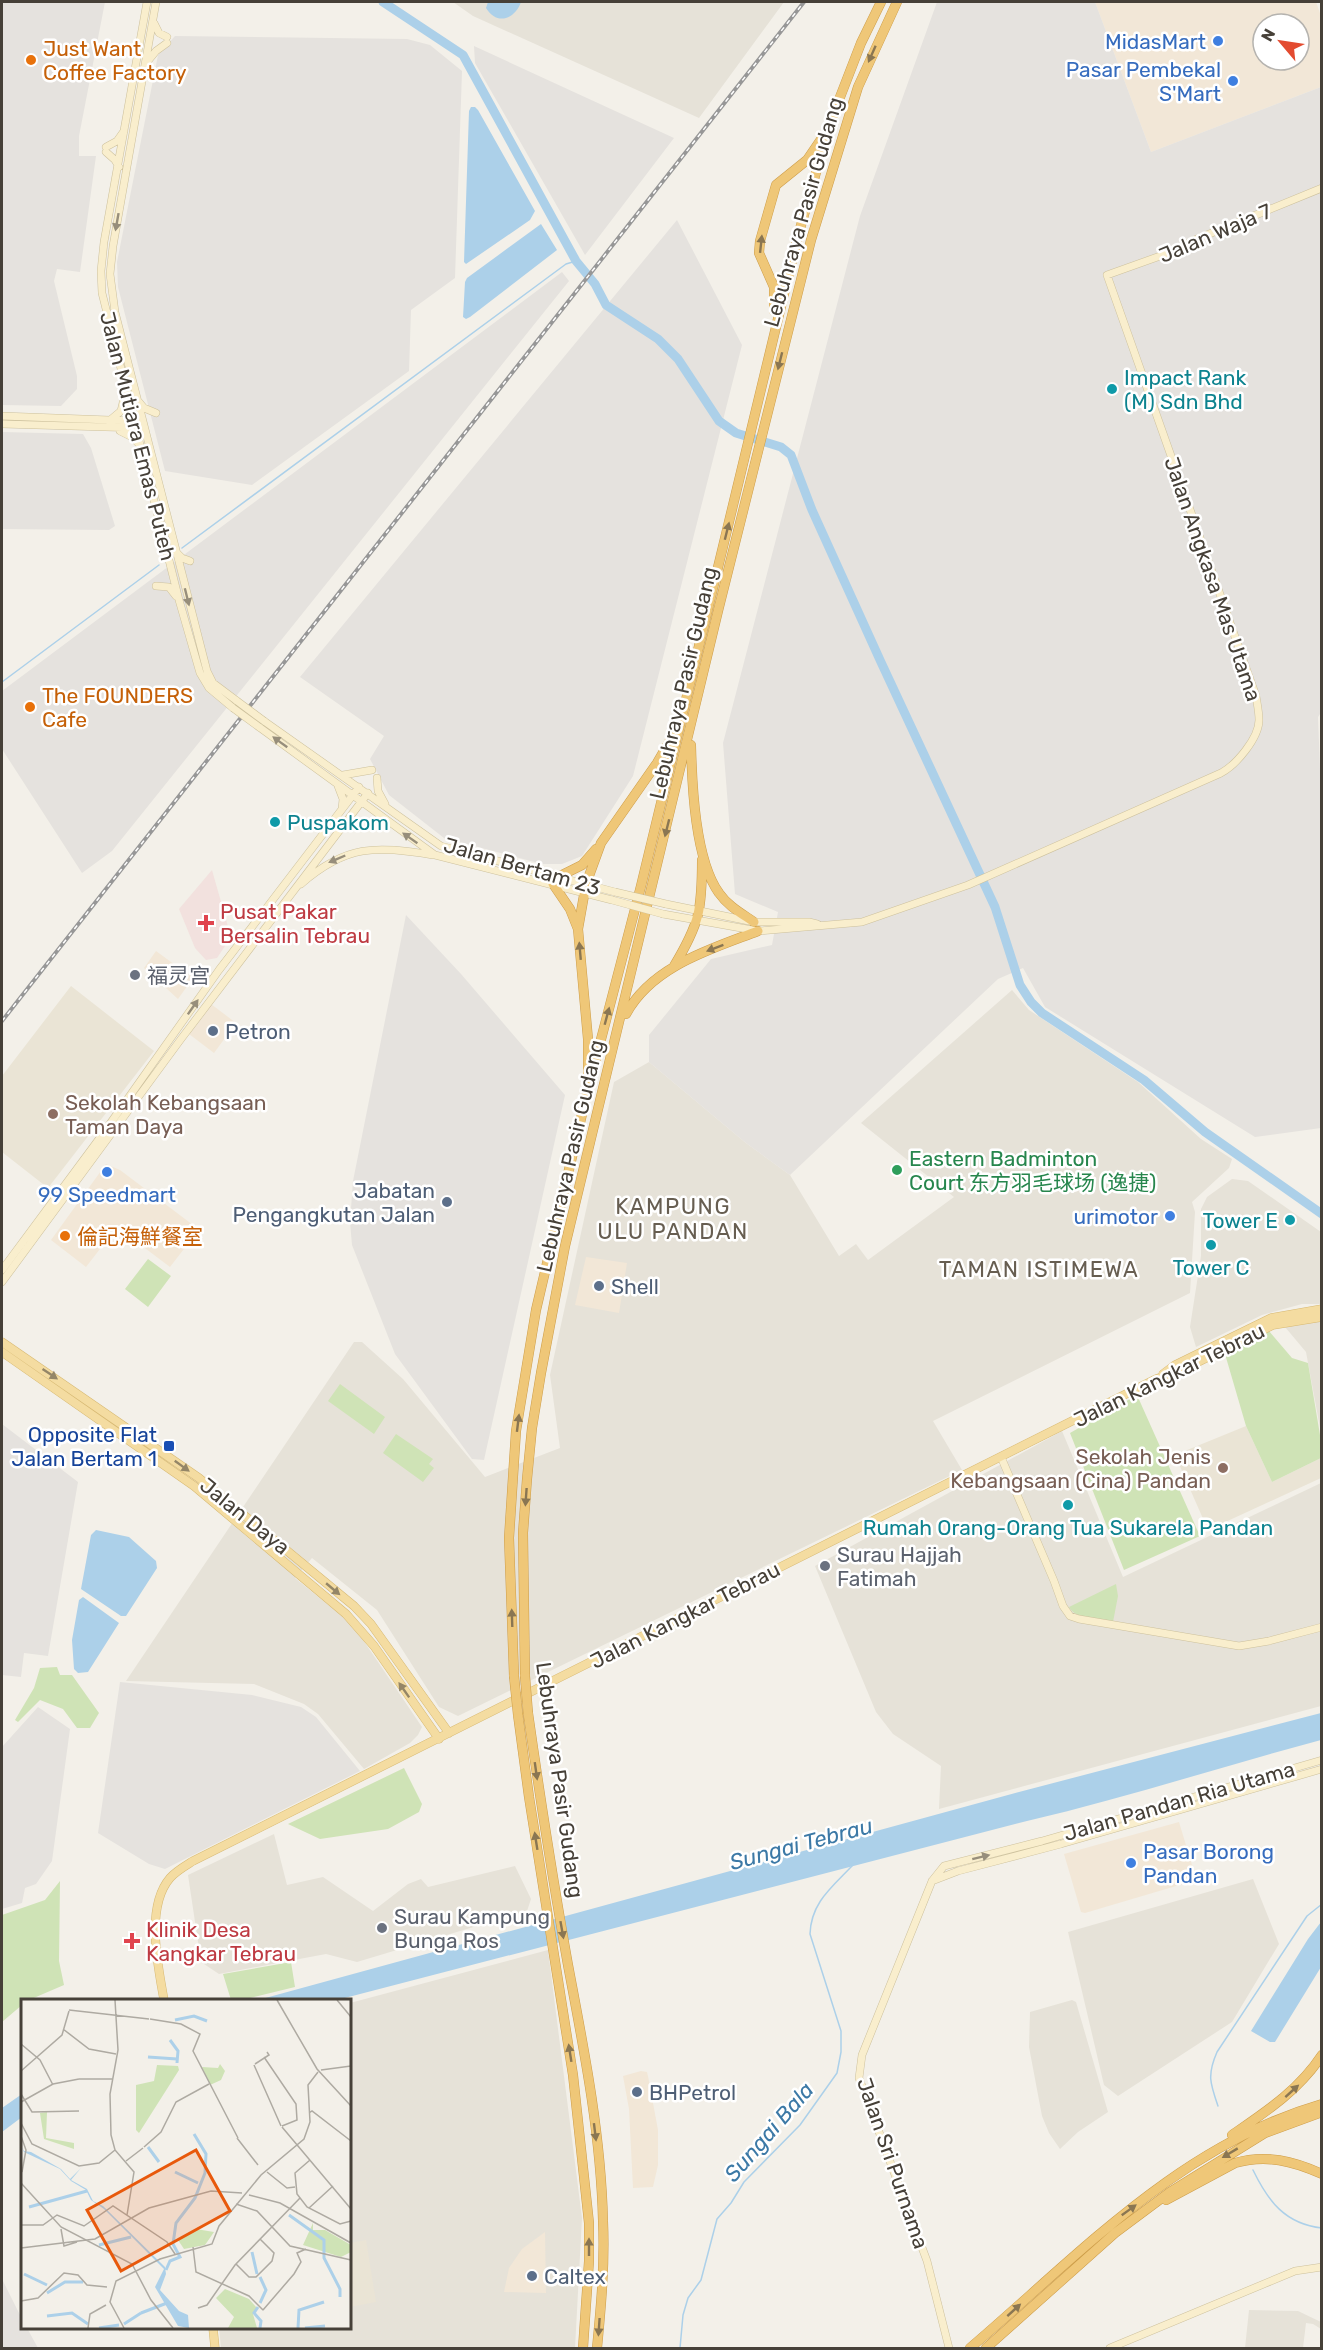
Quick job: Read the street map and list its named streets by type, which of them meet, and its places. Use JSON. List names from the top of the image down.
{
  "streets": {
    "highway": ["Lebuhraya Pasir Gudang"],
    "main road": ["Jalan Kangkar Tebrau", "Jalan Daya"],
    "street": [
      "Jalan Waja 7",
      "Jalan Mutiara Emas Puteh",
      "Jalan Angkasa Mas Utama",
      "Jalan Bertam 23",
      "Jalan Pandan Ria Utama",
      "Jalan Sri Purnama"
    ]
  },
  "crossings": [
    ["Jalan Waja 7", "Jalan Angkasa Mas Utama"],
    ["Jalan Mutiara Emas Puteh", "Jalan Bertam 23"],
    ["Jalan Angkasa Mas Utama", "Jalan Bertam 23"],
    ["Jalan Kangkar Tebrau", "Jalan Daya"],
    ["Jalan Pandan Ria Utama", "Jalan Sri Purnama"]
  ],
  "districts": ["KAMPUNG ULU PANDAN", "TAMAN ISTIMEWA"],
  "water": ["Sungai Tebrau", "Sungai Bala"],
  "places": {
    "other": [
      "MidasMart",
      "Just Want Coffee Factory",
      "Pasar Pembekal S'Mart",
      "Impact Rank (M) Sdn Bhd",
      "The FOUNDERS Cafe",
      "Puspakom",
      "福灵宫",
      "Petron",
      "Sekolah Kebangsaan Taman Daya",
      "Eastern Badminton Court 东方羽毛球场 (逸捷)",
      "99 Speedmart",
      "Jabatan Pengangkutan Jalan",
      "urimotor",
      "Tower E",
      "倫記海鮮餐室",
      "Tower C",
      "Shell",
      "Sekolah Jenis Kebangsaan (Cina) Pandan",
      "Rumah Orang-Orang Tua Sukarela Pandan",
      "Surau Hajjah Fatimah",
      "Pasar Borong Pandan",
      "Surau Kampung Bunga Ros",
      "BHPetrol",
      "Caltex"
    ],
    "health": ["Pusat Pakar Bersalin Tebrau", "Klinik Desa Kangkar Tebrau"],
    "transit": ["Opposite Flat Jalan Bertam 1"]
  },
  "north": "top left"
}
